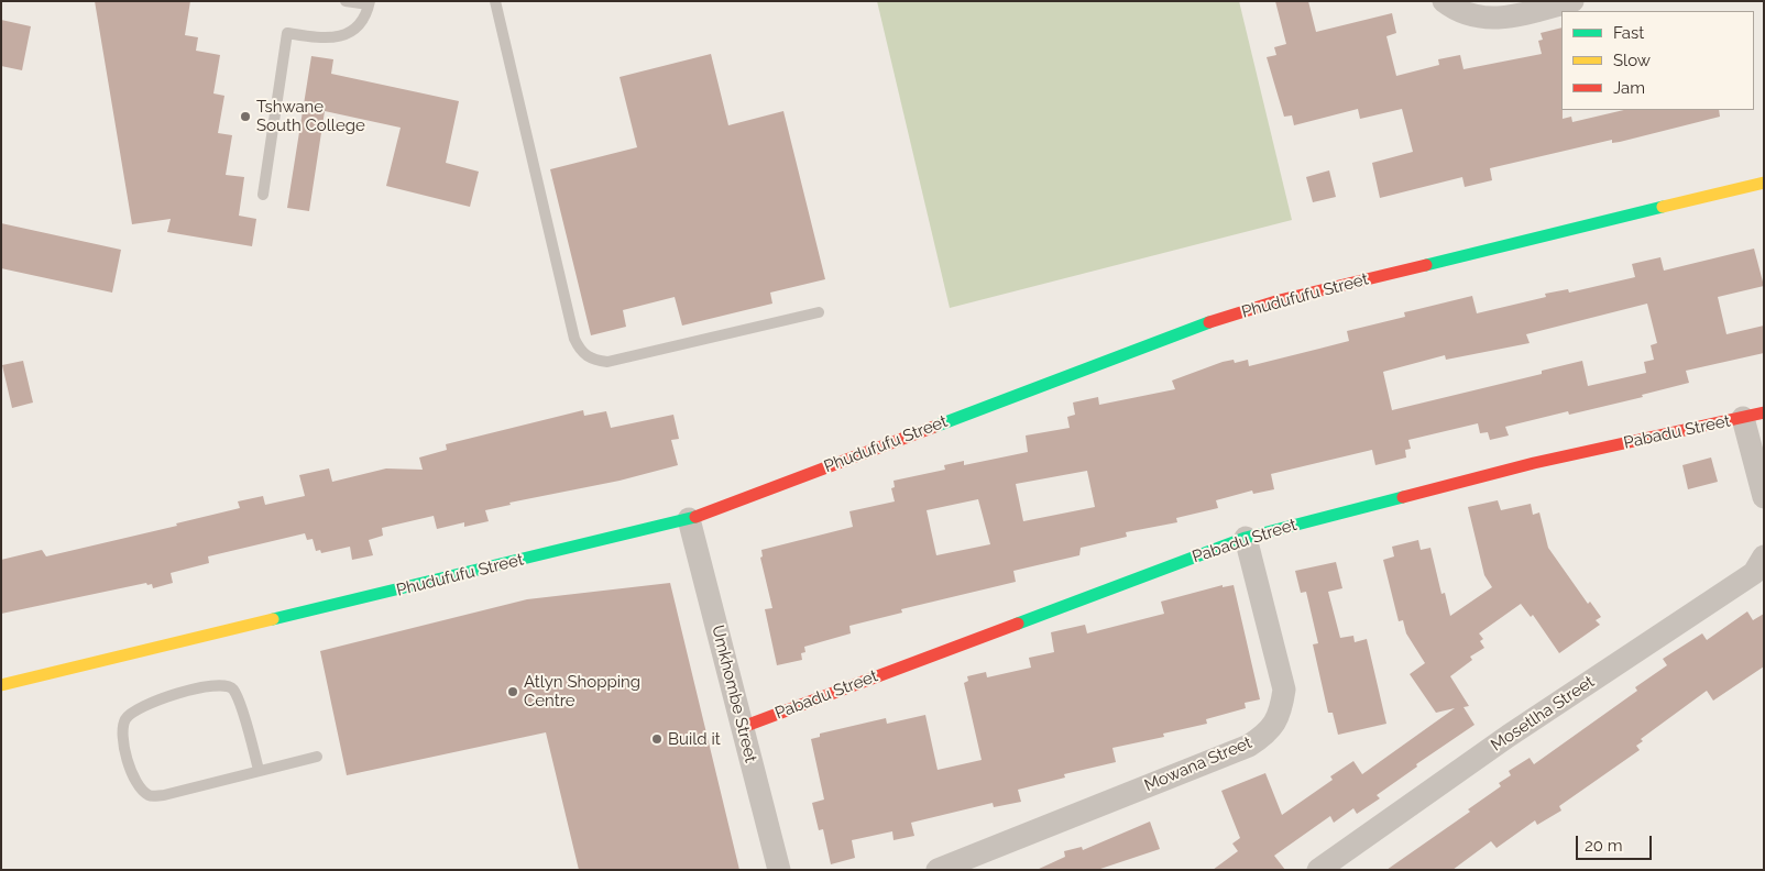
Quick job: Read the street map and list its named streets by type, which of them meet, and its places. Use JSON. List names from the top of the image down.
{
  "streets": {
    "street": [
      "Phudufufu Street",
      "Pabadu Street",
      "Umkhombe Street",
      "Mosetlha Street",
      "Mowana Street"
    ]
  },
  "crossings": [
    ["Phudufufu Street", "Umkhombe Street"],
    ["Pabadu Street", "Umkhombe Street"],
    ["Pabadu Street", "Mowana Street"]
  ],
  "places": ["Tshwane South College", "Atlyn Shopping Centre", "Build it"],
  "legend": ["Fast", "Slow", "Jam"],
  "scale_bar": "20 m"
}
